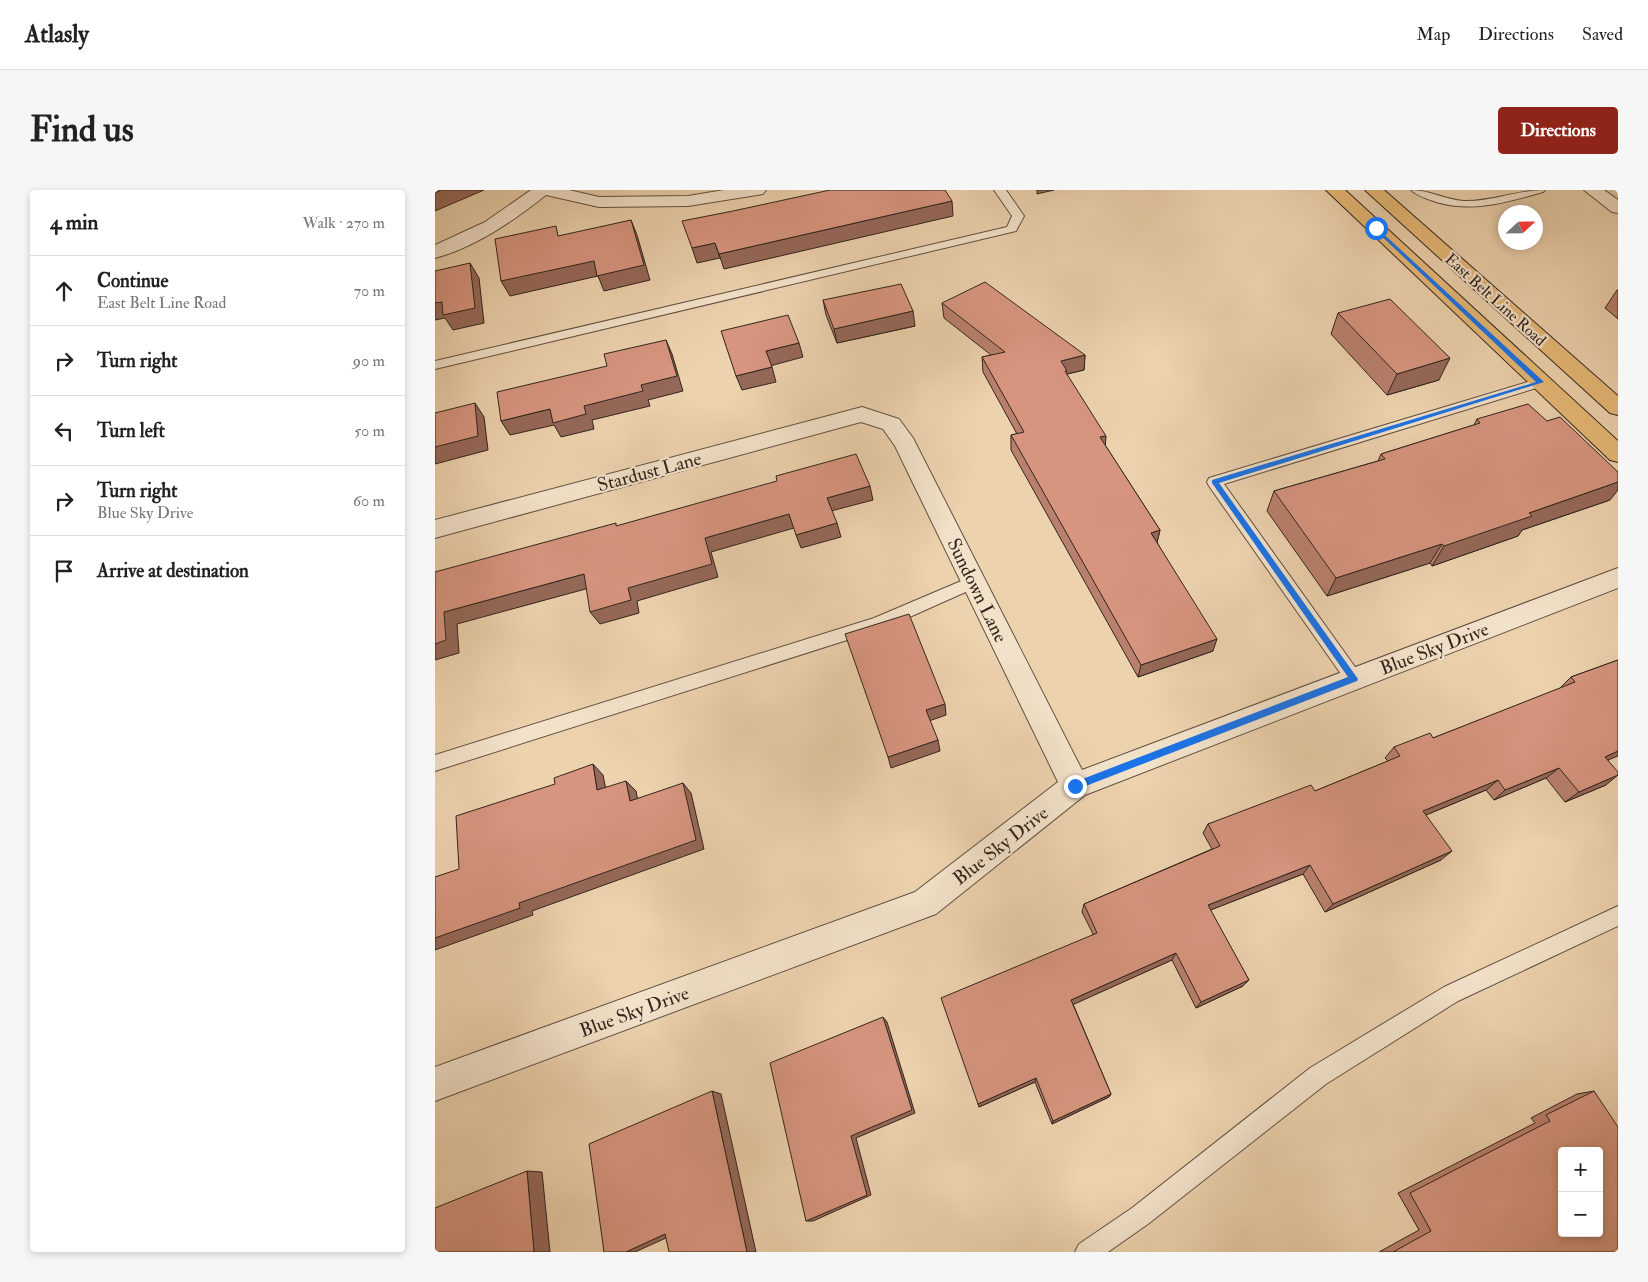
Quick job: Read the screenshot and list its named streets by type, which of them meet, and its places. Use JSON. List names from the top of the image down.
{
  "streets": {
    "main road": ["East Belt Line Road"],
    "street": ["Stardust Lane", "Sundown Lane", "Blue Sky Drive"]
  },
  "crossings": [
    ["Stardust Lane", "Sundown Lane"],
    ["Sundown Lane", "Blue Sky Drive"]
  ],
  "north": "right",
  "page": {
    "header": "Atlasly",
    "nav": ["Map", "Directions", "Saved"],
    "buttons": "Directions",
    "title": "Find us",
    "heading": ["4 min", "Walk · 270 m"],
    "list": [
      ["Continue", "East Belt Line Road", "70 m"],
      ["Turn right", "90 m"],
      ["Turn left", "50 m"],
      ["Turn right", "Blue Sky Drive", "60 m"],
      "Arrive at destination"
    ],
    "map_buttons": ["+", "−"]
  }
}
